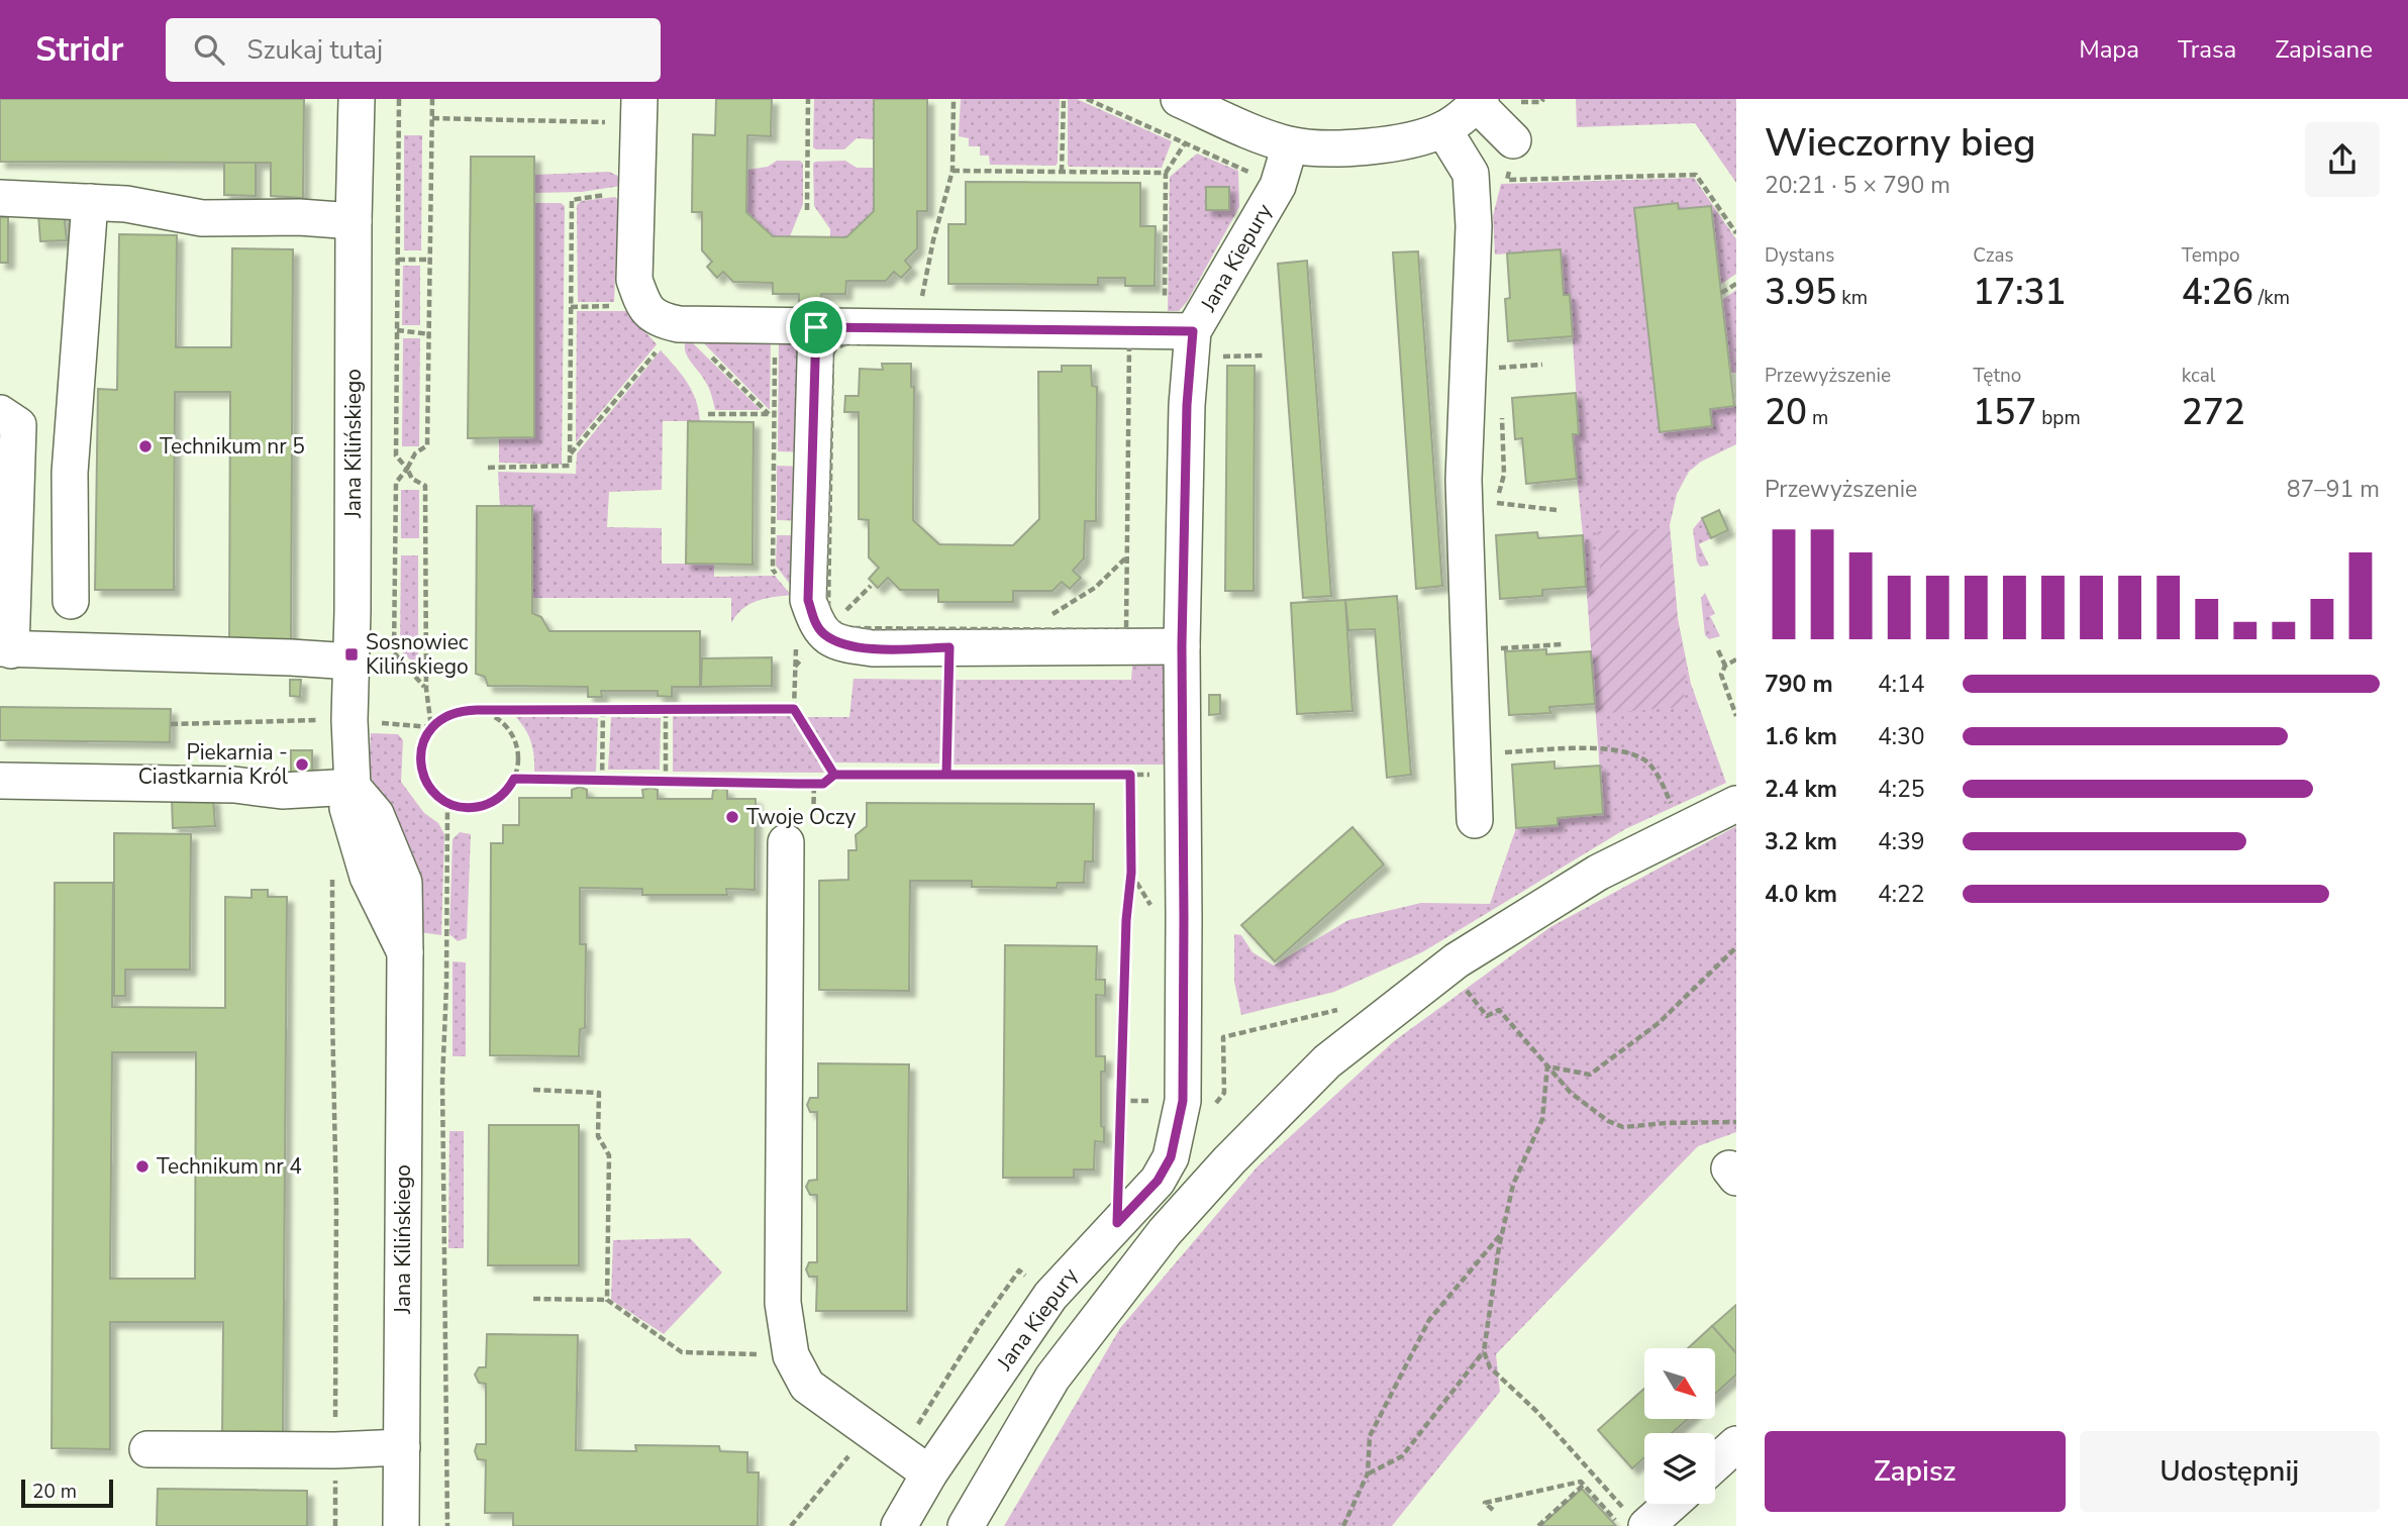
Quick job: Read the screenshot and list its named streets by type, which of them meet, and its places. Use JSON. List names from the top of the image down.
{
  "streets": {
    "street": ["Jana Kiepury", "Jana Kilińskiego"]
  },
  "places": {
    "other": [
      "Technikum nr 5",
      "Piekarnia - Ciastkarnia Król",
      "Twoje Oczy",
      "Technikum nr 4"
    ],
    "transit": ["Sosnowiec Kilińskiego"]
  },
  "scale_bar": "20 m",
  "north": "bottom right",
  "page": {
    "header": "Stridr",
    "search": "Szukaj tutaj",
    "nav": ["Mapa", "Trasa", "Zapisane"],
    "heading": ["Wieczorny bieg", "20:21 · 5 × 790 m"],
    "stats": [
      ["Dystans", "3.95 km"],
      ["Czas", "17:31"],
      ["Tempo", "4:26 /km"],
      ["Przewyższenie", "20 m"],
      ["Tętno", "157 bpm"],
      ["kcal", "272"]
    ],
    "chart": ["Przewyższenie", "87–91 m"],
    "list": [
      {
        "name": "790 m",
        "note": "4:14"
      },
      {
        "name": "1.6 km",
        "note": "4:30"
      },
      {
        "name": "2.4 km",
        "note": "4:25"
      },
      {
        "name": "3.2 km",
        "note": "4:39"
      },
      {
        "name": "4.0 km",
        "note": "4:22"
      }
    ],
    "buttons": ["Zapisz", "Udostępnij"],
    "scale": "20 m"
  }
}
